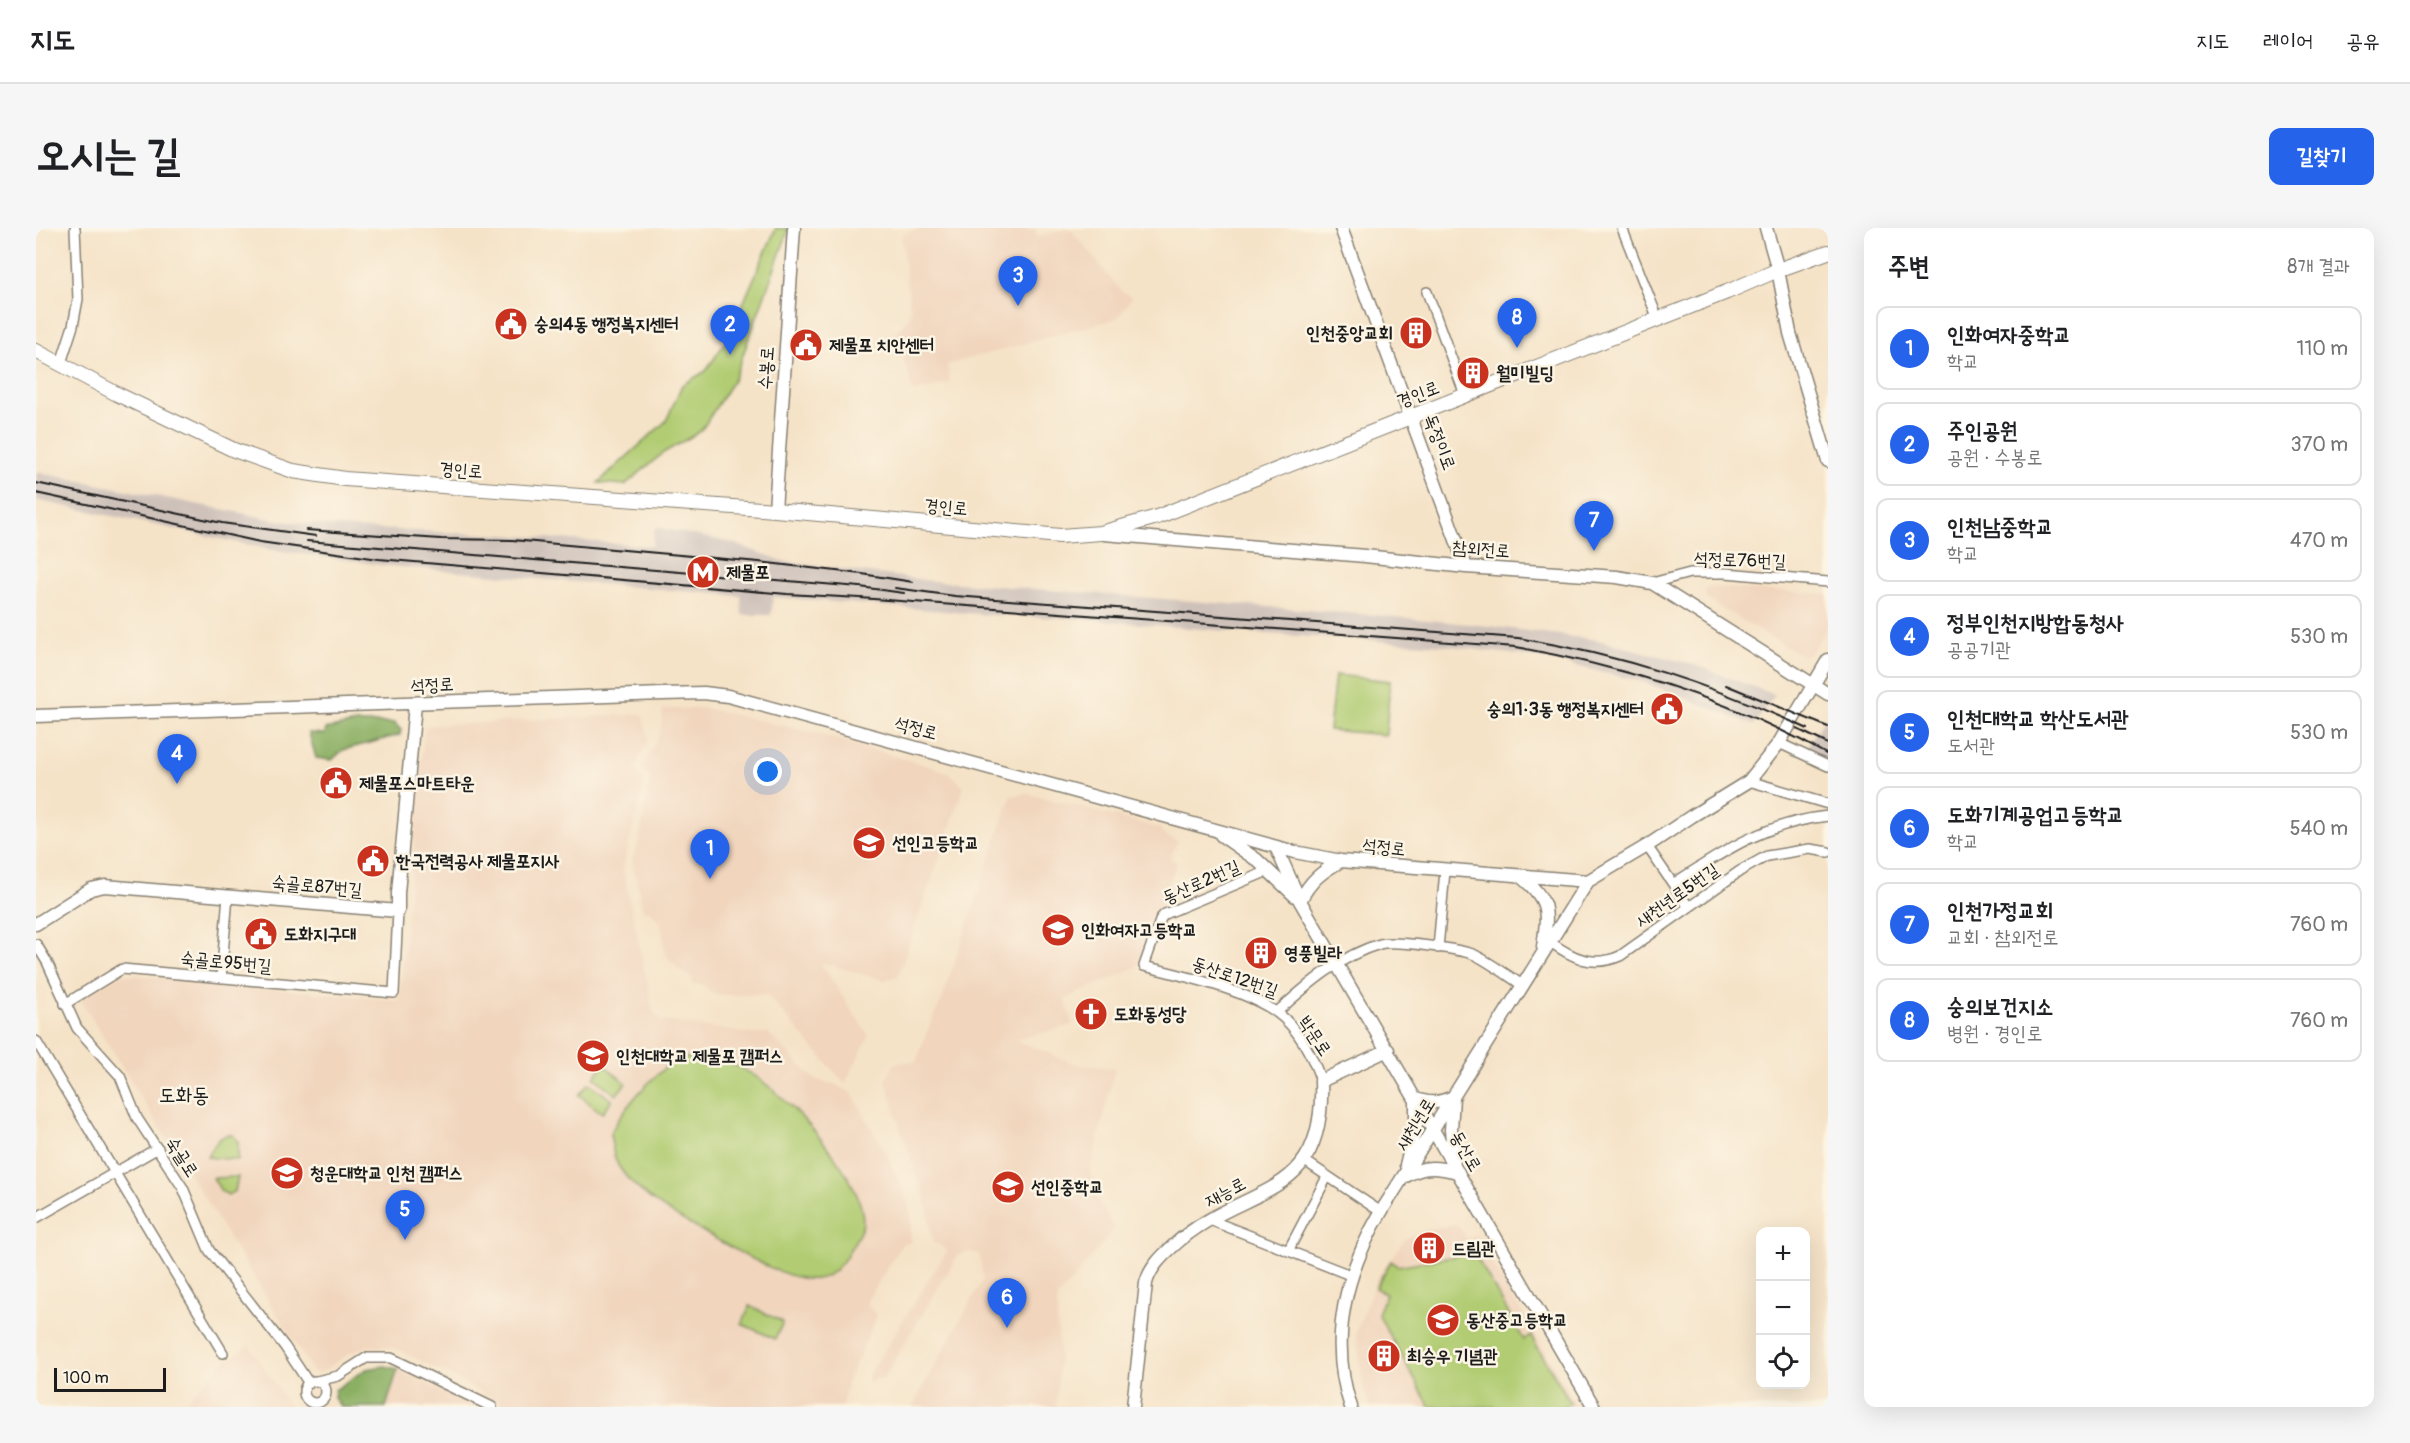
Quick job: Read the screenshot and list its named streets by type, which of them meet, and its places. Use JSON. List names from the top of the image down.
{
  "streets": {
    "main road": [
      "수봉로",
      "경인로",
      "독정이로",
      "참외전로",
      "석정로",
      "숙골로87번길",
      "새천년로",
      "동산로",
      "재능로"
    ],
    "street": [
      "석정로76번길",
      "동산로2번길",
      "새천년로5번길",
      "숙골로95번길",
      "동산로12번길",
      "박문로",
      "숙골로"
    ]
  },
  "crossings": [
    ["수봉로", "경인로"],
    ["경인로", "독정이로"],
    ["경인로", "참외전로"],
    ["독정이로", "참외전로"],
    ["참외전로", "석정로76번길"],
    ["석정로", "새천년로"],
    ["석정로", "동산로"],
    ["동산로2번길", "동산로12번길"],
    ["숙골로87번길", "숙골로95번길"],
    ["새천년로5번길", "새천년로"],
    ["숙골로95번길", "숙골로"],
    ["동산로12번길", "박문로"],
    ["동산로12번길", "새천년로"],
    ["동산로12번길", "동산로"],
    ["박문로", "재능로"],
    ["새천년로", "동산로"]
  ],
  "districts": ["도화동"],
  "places": {
    "public building": [
      "숭의4동 행정복지센터",
      "제물포 치안센터",
      "숭의1·3동 행정복지센터",
      "제물포스마트타운",
      "한국전력공사 제물포지사",
      "도화지구대"
    ],
    "building": [
      "인천중앙교회",
      "월미빌딩",
      "영풍빌라",
      "드림관",
      "최승우 기념관"
    ],
    "metro station": ["제물포"],
    "school or university": [
      "선인고등학교",
      "인화여자고등학교",
      "인천대학교 제물포 캠퍼스",
      "청운대학교 인천 캠퍼스",
      "선인중학교",
      "동산중고등학교"
    ],
    "church": ["도화동성당"]
  },
  "scale_bar": "100 m",
  "page": {
    "header": "지도",
    "nav": ["지도", "레이어", "공유"],
    "buttons": "길찾기",
    "title": "오시는 길",
    "heading": ["주변", "8개 결과"],
    "pins": [
      "3",
      "8",
      "2",
      "7",
      "4",
      "1",
      "5",
      "6"
    ],
    "list": [
      {
        "mark": "1",
        "name": "인화여자중학교",
        "note": "학교",
        "value": "110 m"
      },
      {
        "mark": "2",
        "name": "주인공원",
        "note": "공원 · 수봉로",
        "value": "370 m"
      },
      {
        "mark": "3",
        "name": "인천남중학교",
        "note": "학교",
        "value": "470 m"
      },
      {
        "mark": "4",
        "name": "정부인천지방합동청사",
        "note": "공공기관",
        "value": "530 m"
      },
      {
        "mark": "5",
        "name": "인천대학교 학산도서관",
        "note": "도서관",
        "value": "530 m"
      },
      {
        "mark": "6",
        "name": "도화기계공업고등학교",
        "note": "학교",
        "value": "540 m"
      },
      {
        "mark": "7",
        "name": "인천가정교회",
        "note": "교회 · 참외전로",
        "value": "760 m"
      },
      {
        "mark": "8",
        "name": "숭의보건지소",
        "note": "병원 · 경인로",
        "value": "760 m"
      }
    ],
    "map_buttons": ["+", "−"],
    "scale": "100 m"
  }
}
